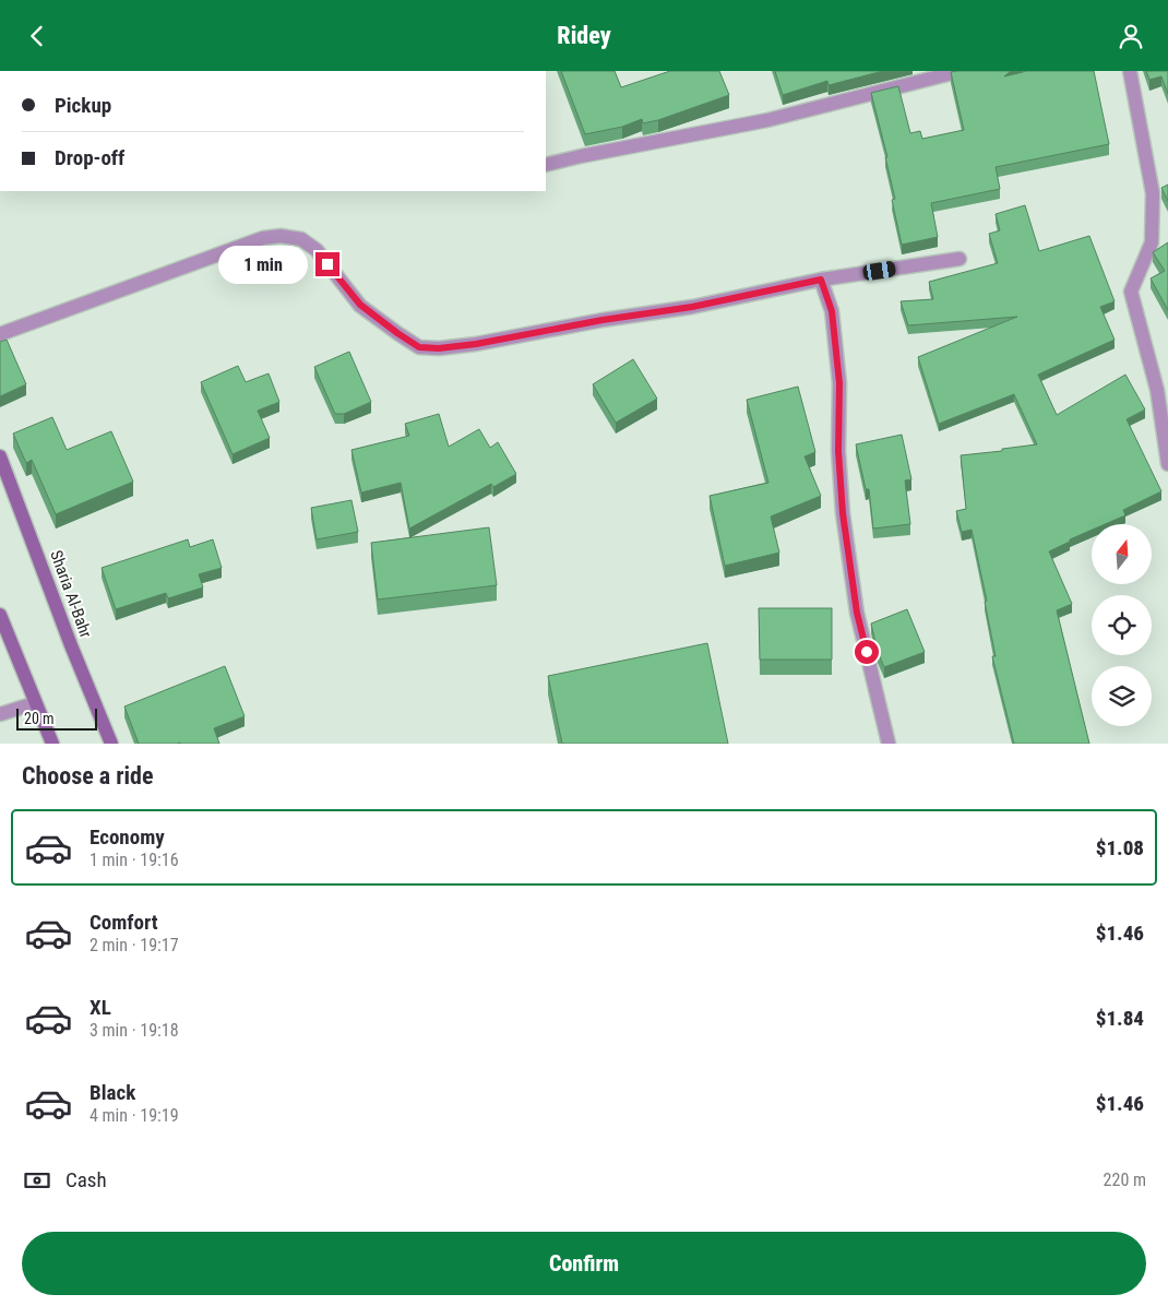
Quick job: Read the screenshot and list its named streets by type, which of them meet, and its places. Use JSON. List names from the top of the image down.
{
  "streets": {
    "main road": ["Sharia Al-Bahr"]
  },
  "scale_bar": "20 m",
  "north": "top",
  "page": {
    "header": "Ridey",
    "banner": ["Pickup", "Drop-off"],
    "bubble": "1 min",
    "scale": "20 m",
    "heading": "Choose a ride",
    "list": [
      {
        "name": "Economy",
        "note": "1 min · 19:16",
        "value": "$1.08"
      },
      {
        "name": "Comfort",
        "note": "2 min · 19:17",
        "value": "$1.46"
      },
      {
        "name": "XL",
        "note": "3 min · 19:18",
        "value": "$1.84"
      },
      {
        "name": "Black",
        "note": "4 min · 19:19",
        "value": "$1.46"
      }
    ],
    "pay": ["Cash", "220 m"],
    "buttons": "Confirm"
  }
}
